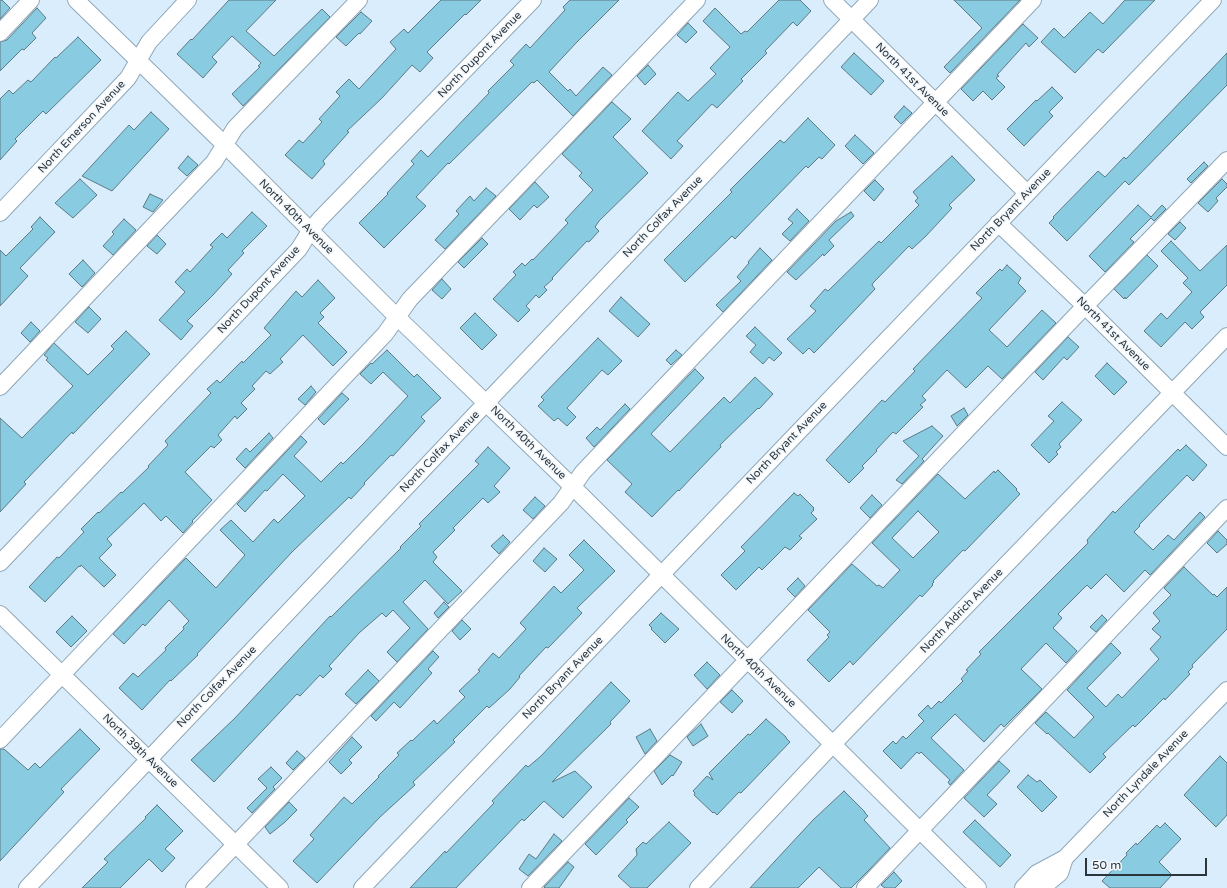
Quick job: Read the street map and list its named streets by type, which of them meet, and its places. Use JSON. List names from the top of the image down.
{
  "streets": {
    "street": [
      "North Dupont Avenue",
      "North 41st Avenue",
      "North Emerson Avenue",
      "North Bryant Avenue",
      "North 40th Avenue",
      "North Colfax Avenue",
      "North Aldrich Avenue",
      "North 39th Avenue",
      "North Lyndale Avenue"
    ]
  },
  "crossings": [
    ["North Dupont Avenue", "North 40th Avenue"],
    ["North 41st Avenue", "North Bryant Avenue"],
    ["North 41st Avenue", "North Colfax Avenue"],
    ["North 41st Avenue", "North Aldrich Avenue"],
    ["North Emerson Avenue", "North 40th Avenue"],
    ["North Bryant Avenue", "North 40th Avenue"],
    ["North 40th Avenue", "North Colfax Avenue"],
    ["North 40th Avenue", "North Aldrich Avenue"],
    ["North Colfax Avenue", "North 39th Avenue"]
  ],
  "scale_bar": "50 m"
}
